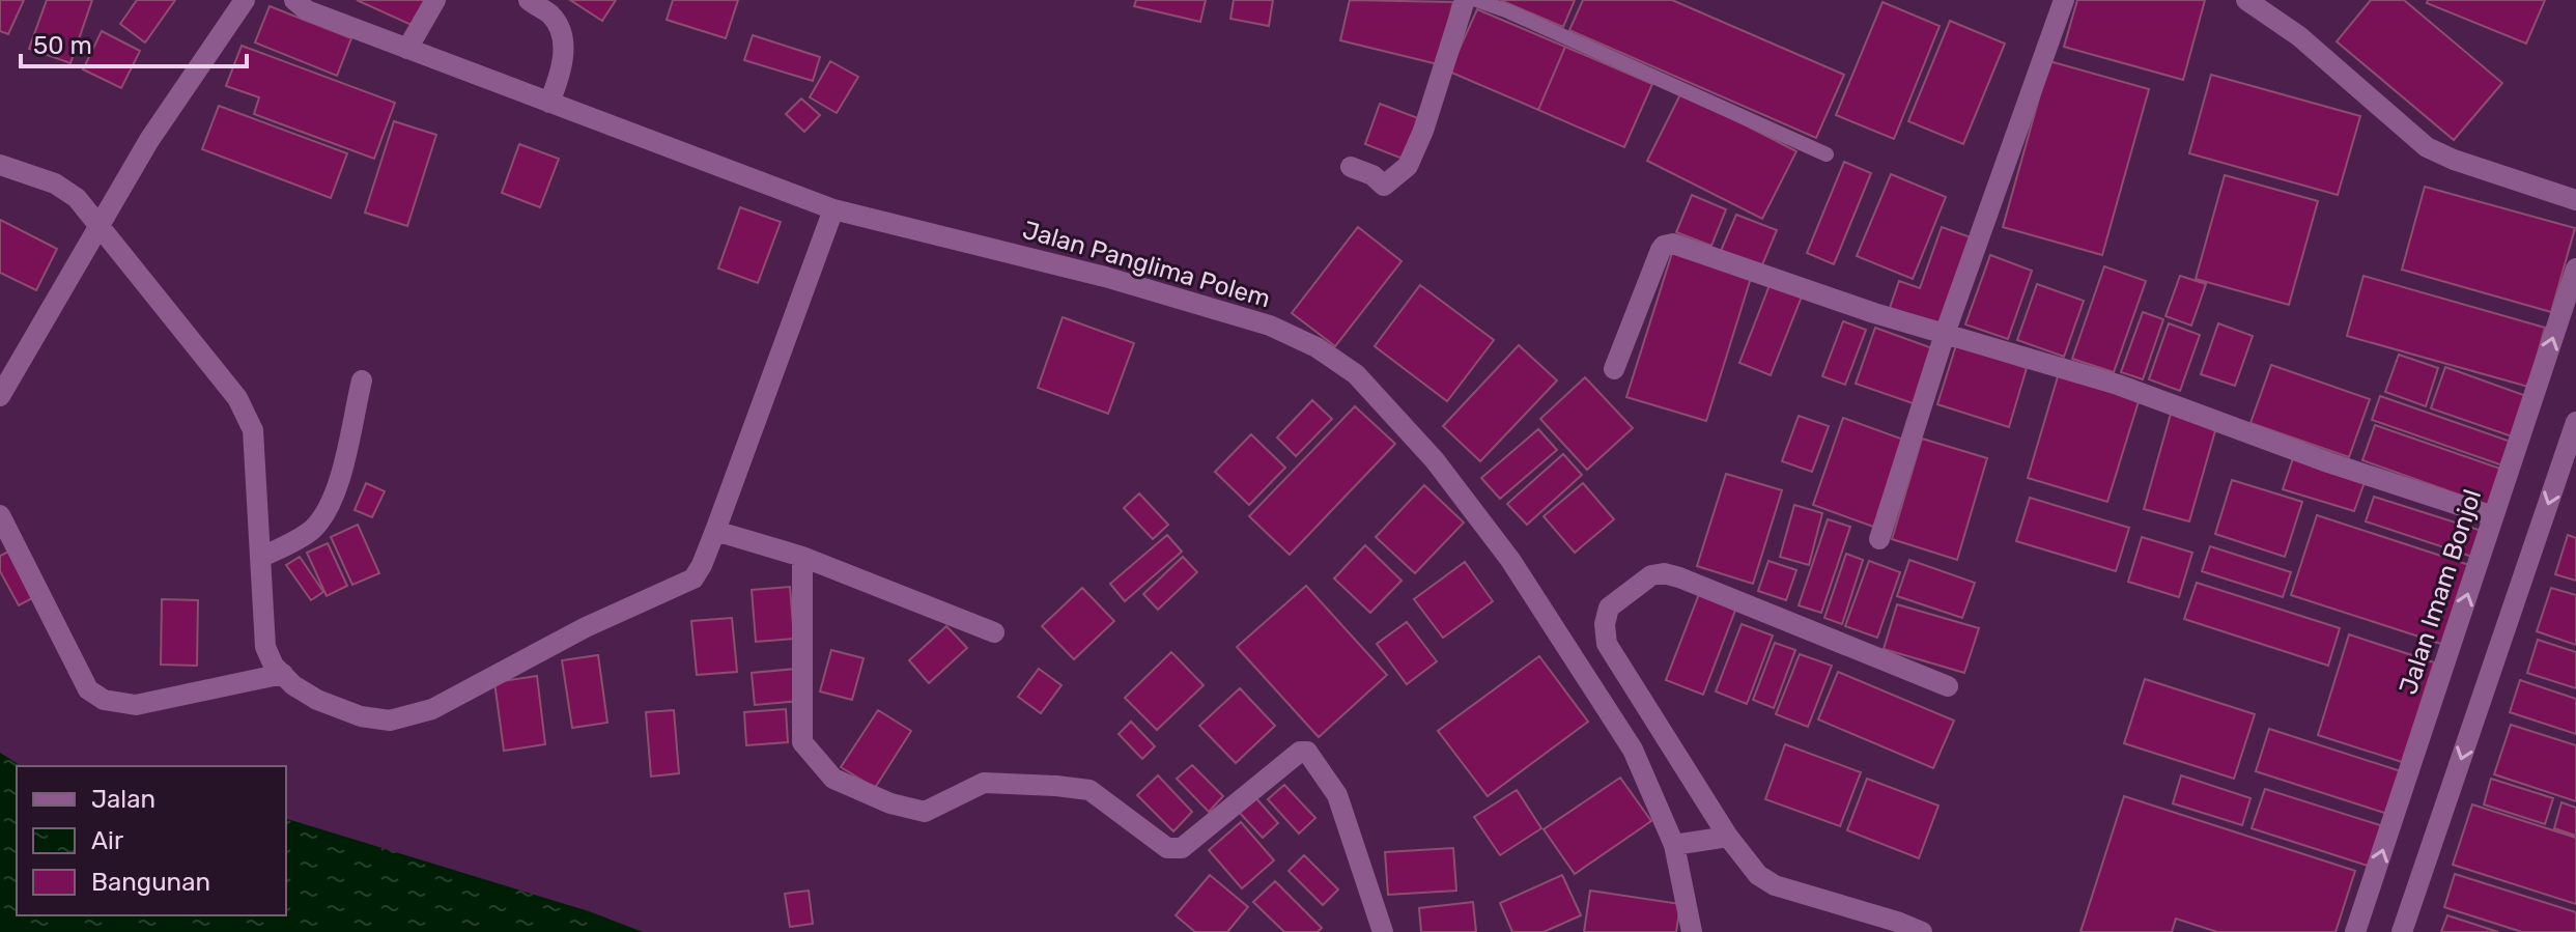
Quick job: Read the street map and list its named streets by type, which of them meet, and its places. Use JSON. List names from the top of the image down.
{
  "streets": {
    "street": ["Jalan Panglima Polem", "Jalan Imam Bonjol"]
  },
  "legend": ["Jalan", "Air", "Bangunan"],
  "scale_bar": "50 m"
}
